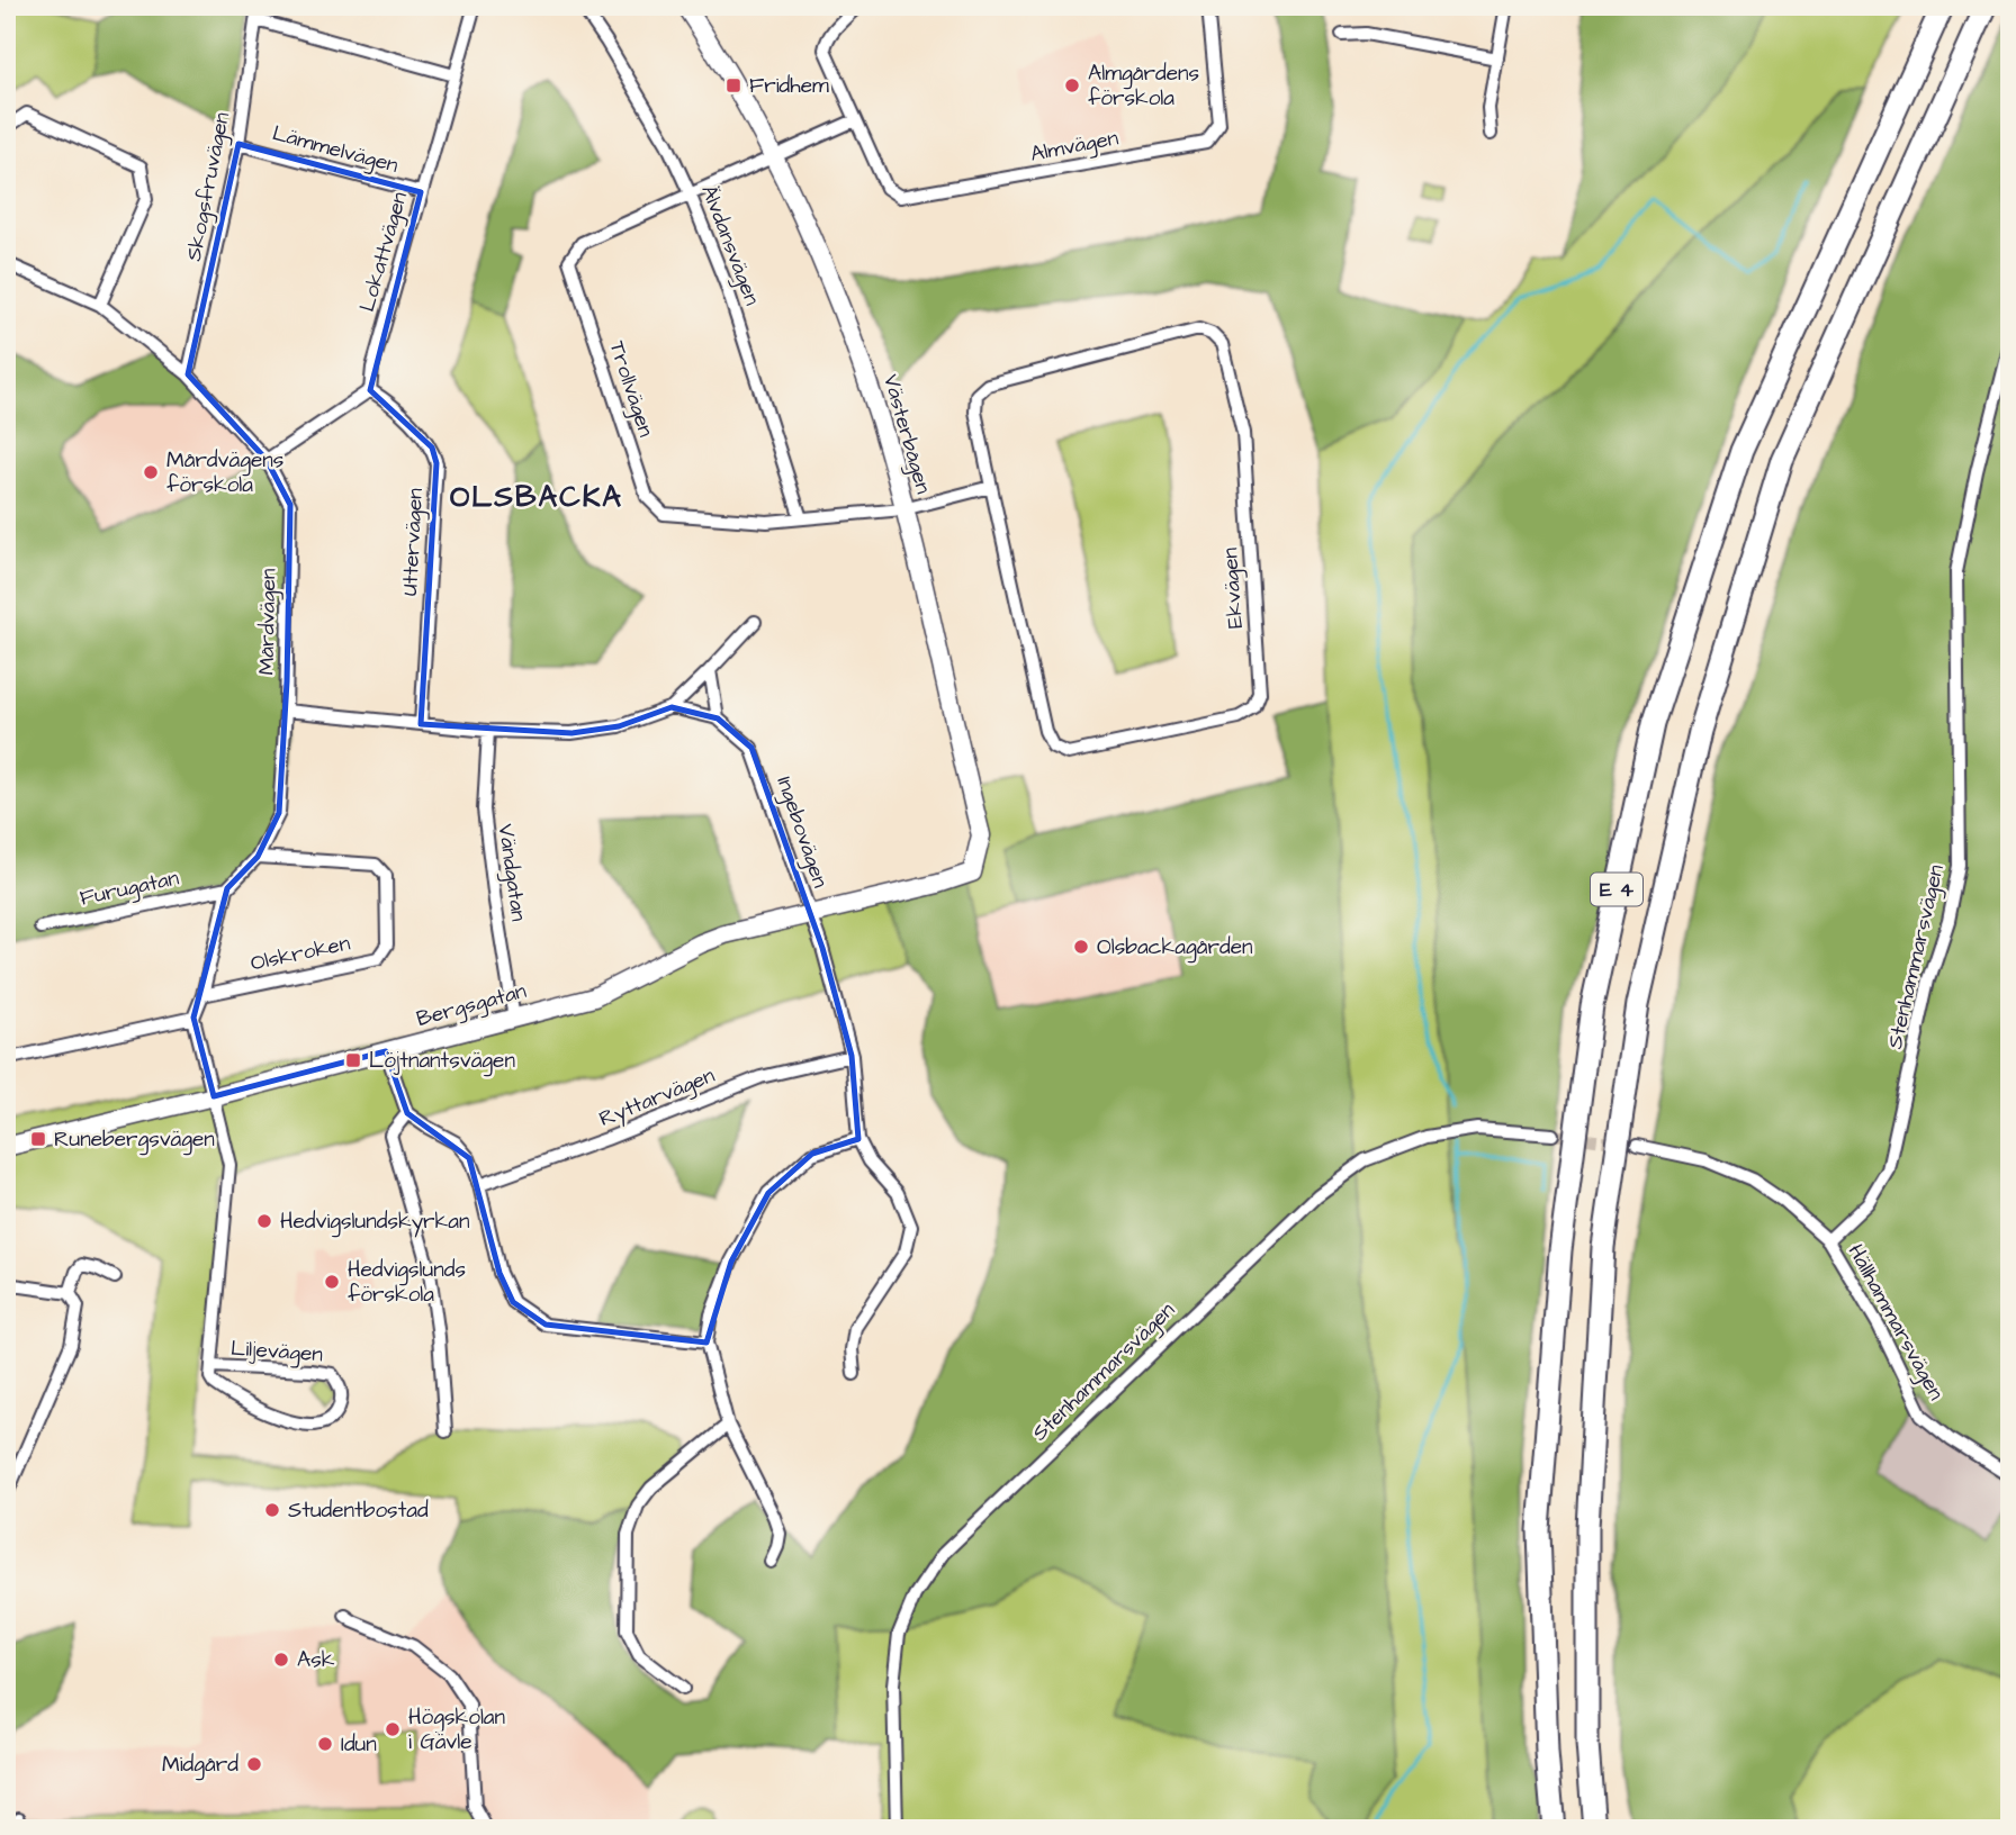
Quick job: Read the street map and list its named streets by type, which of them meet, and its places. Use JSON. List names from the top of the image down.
{
  "streets": {
    "highway": ["E 4"],
    "street": [
      "Almvägen",
      "Lämmelvägen",
      "Skogsfruvägen",
      "Älvdansvägen",
      "Lokattvägen",
      "Trollvägen",
      "Västerbågen",
      "Uttervägen",
      "Ekvägen",
      "Mårdvägen",
      "Ingebovägen",
      "Vändgatan",
      "Furugatan",
      "Olskroken",
      "Stenhammarsvägen",
      "Bergsgatan",
      "Ryttarvägen",
      "Hällhammarsvägen",
      "Liljevägen"
    ]
  },
  "crossings": [
    ["Lämmelvägen", "Skogsfruvägen"],
    ["Lämmelvägen", "Lokattvägen"],
    ["Skogsfruvägen", "Mårdvägen"],
    ["Älvdansvägen", "Trollvägen"],
    ["Lokattvägen", "Uttervägen"],
    ["Trollvägen", "Västerbågen"],
    ["Västerbågen", "Bergsgatan"],
    ["Mårdvägen", "Furugatan"],
    ["Mårdvägen", "Olskroken"],
    ["Ingebovägen", "Bergsgatan"],
    ["Ingebovägen", "Ryttarvägen"],
    ["Vändgatan", "Bergsgatan"],
    ["Stenhammarsvägen", "Hällhammarsvägen"],
    ["Bergsgatan", "Liljevägen"]
  ],
  "districts": ["OLSBACKA"],
  "places": {
    "transit": ["Fridhem", "Löjtnantsvägen", "Runebergsvägen"],
    "other": [
      "Almgårdens förskola",
      "Mårdvägens förskola",
      "Olsbackagården",
      "Hedvigslundskyrkan",
      "Hedvigslunds förskola",
      "Studentbostad",
      "Ask",
      "Högskolan i Gävle",
      "Idun",
      "Midgård"
    ]
  }
}
